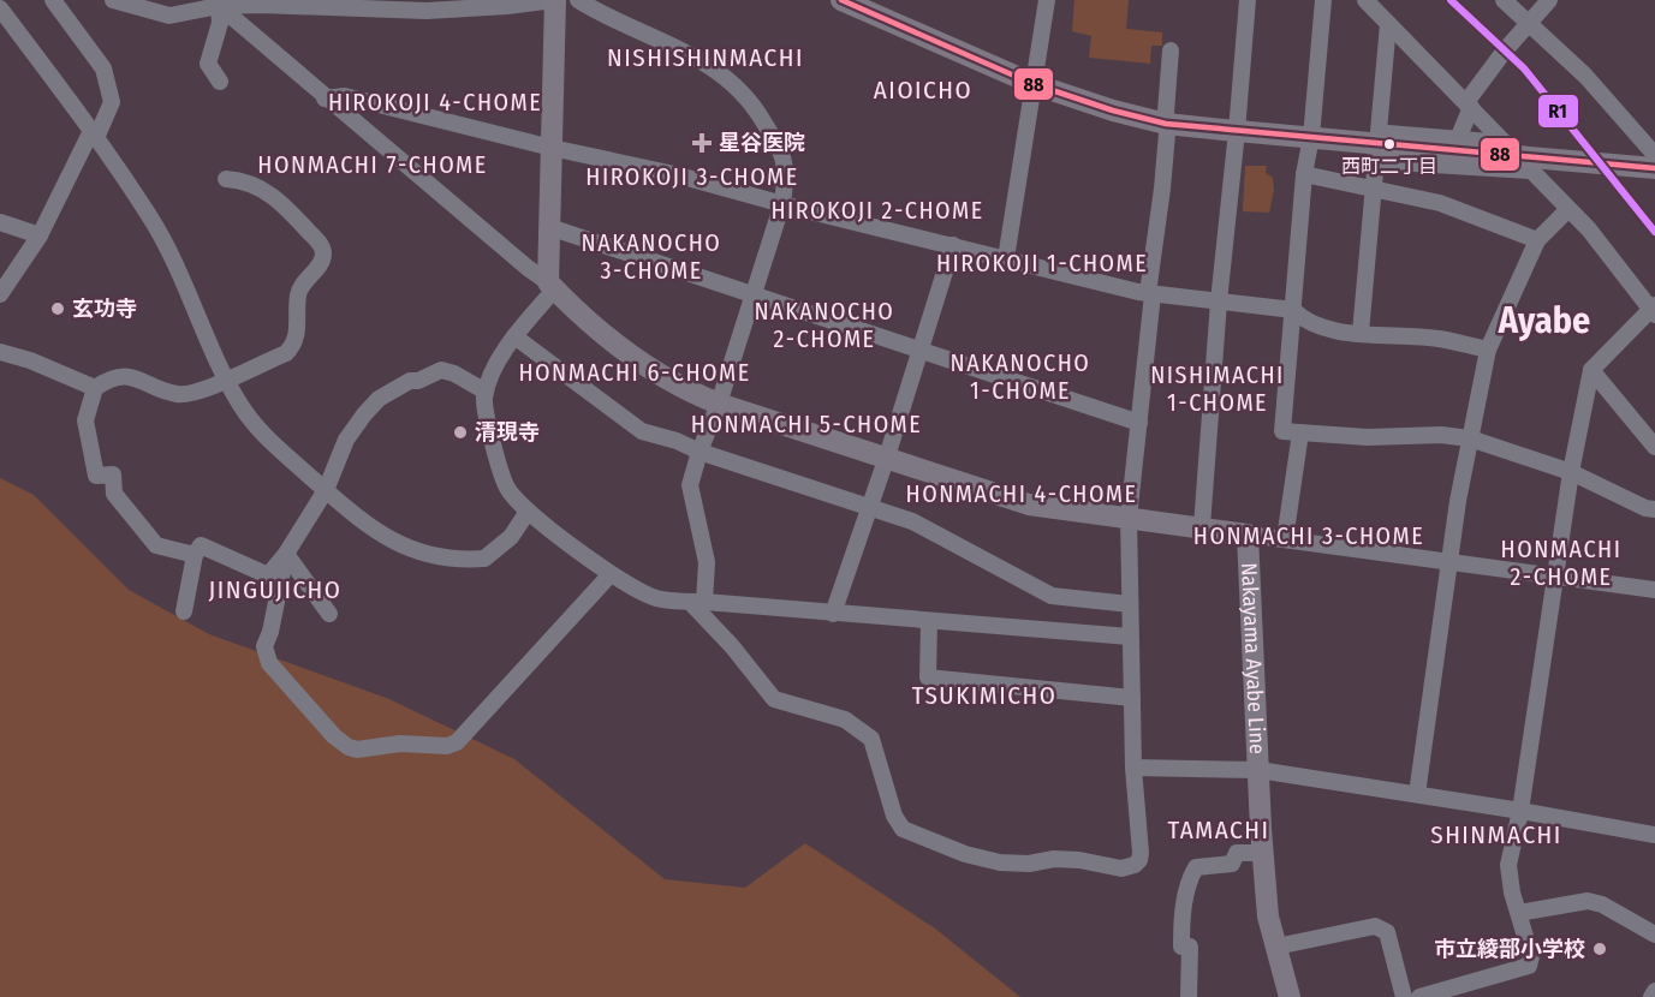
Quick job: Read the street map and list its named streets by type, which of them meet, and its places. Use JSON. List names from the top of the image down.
{
  "streets": {
    "main road": ["Nakayama Ayabe Line"]
  },
  "districts": [
    "NISHISHINMACHI",
    "AIOICHO",
    "HIROKOJI 4-CHOME",
    "HONMACHI 7-CHOME",
    "HIROKOJI 3-CHOME",
    "HIROKOJI 2-CHOME",
    "NAKANOCHO 3-CHOME",
    "HIROKOJI 1-CHOME",
    "NAKANOCHO 2-CHOME",
    "Ayabe",
    "NAKANOCHO 1-CHOME",
    "HONMACHI 6-CHOME",
    "NISHIMACHI 1-CHOME",
    "HONMACHI 5-CHOME",
    "HONMACHI 4-CHOME",
    "HONMACHI 3-CHOME",
    "HONMACHI 2-CHOME",
    "JINGUJICHO",
    "TSUKIMICHO",
    "TAMACHI",
    "SHINMACHI"
  ],
  "places": {
    "health": ["星谷医院"],
    "other": [
      "西町二丁目",
      "玄功寺",
      "清現寺",
      "市立綾部小学校"
    ]
  },
  "lines": ["transit line R1", "transit line 88"]
}
